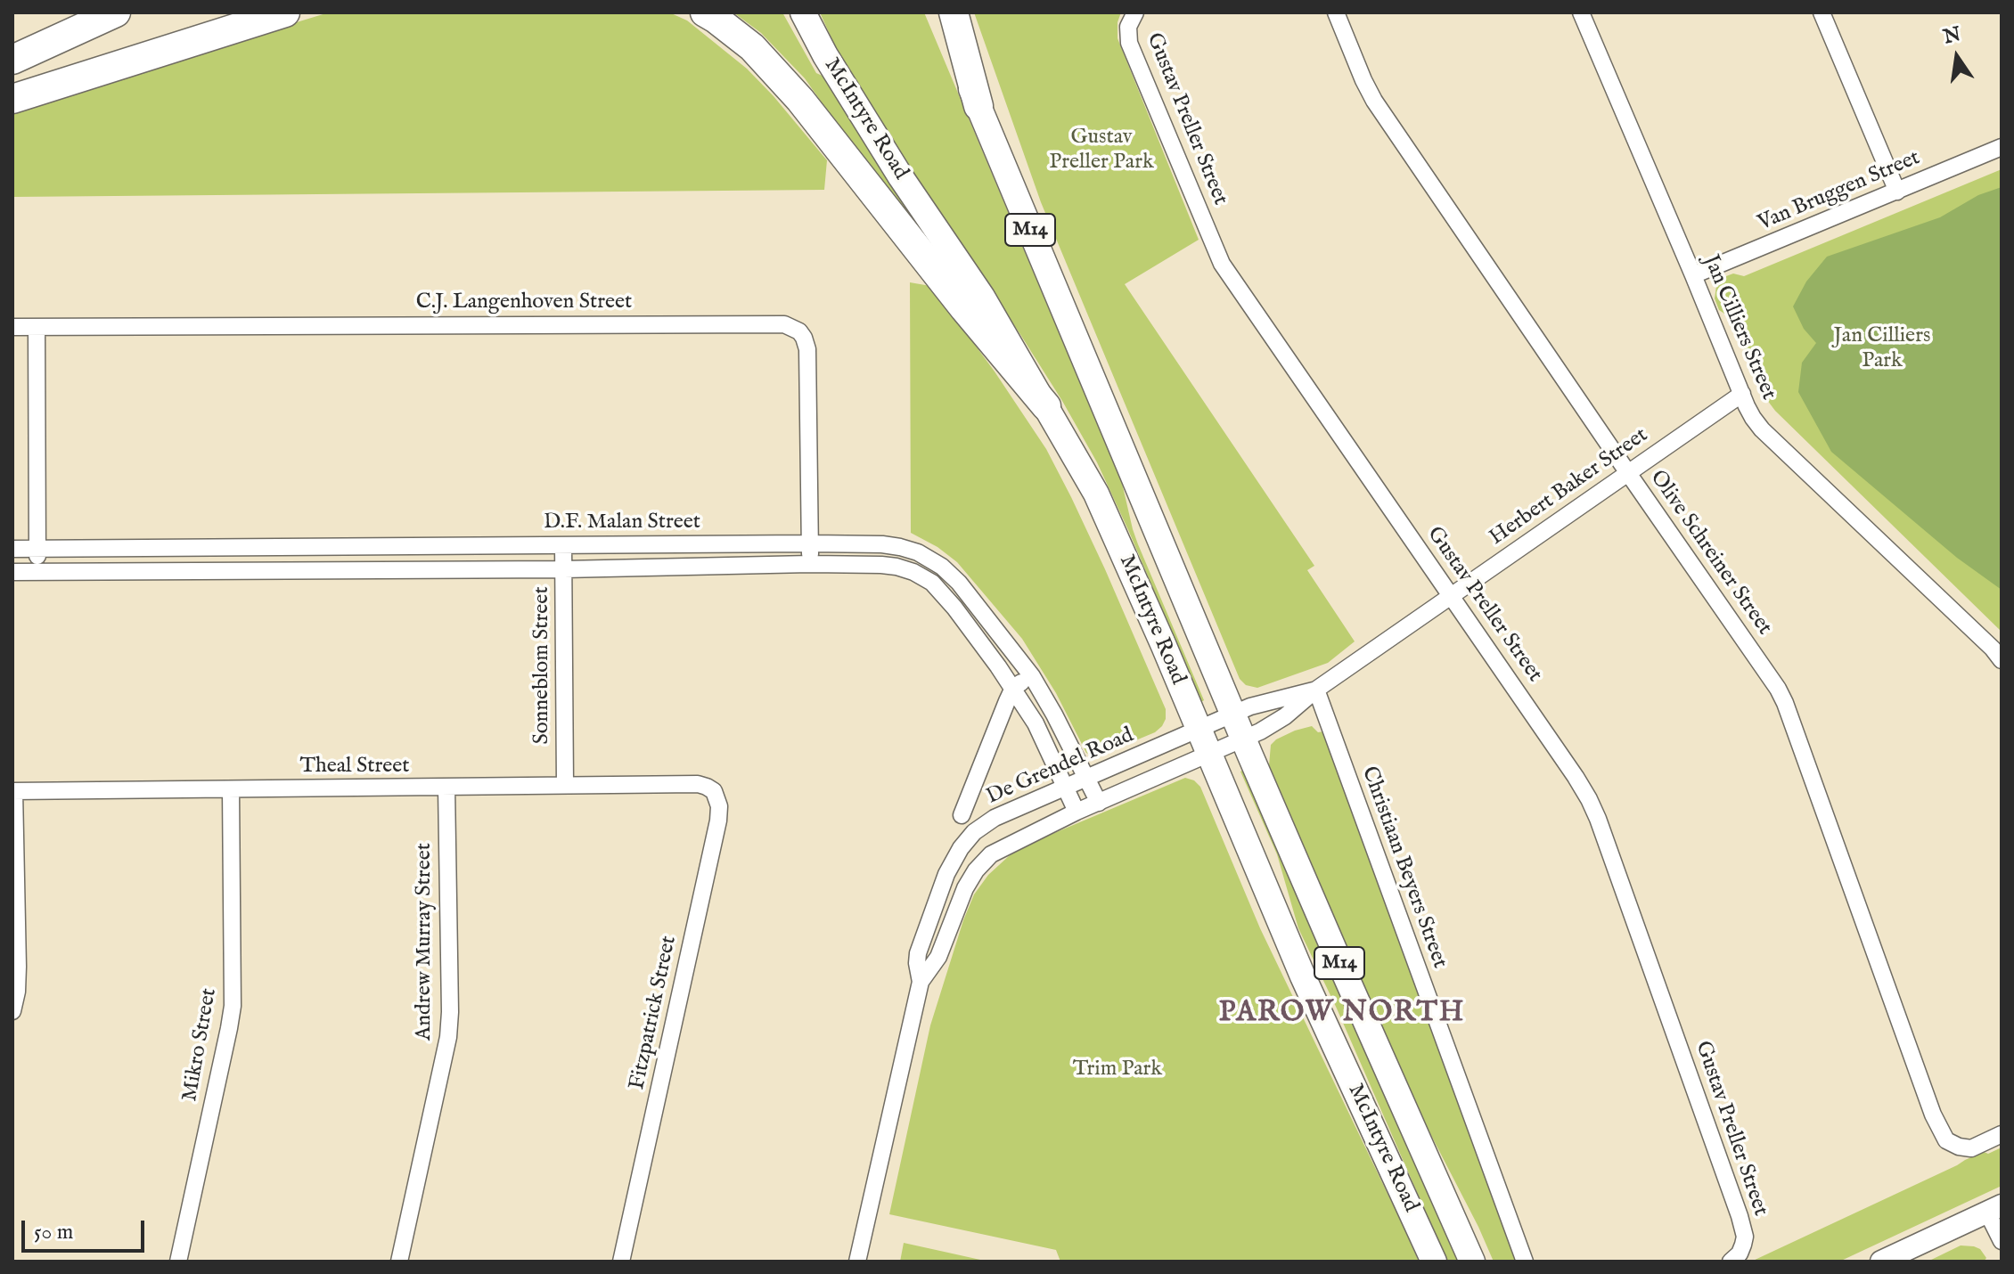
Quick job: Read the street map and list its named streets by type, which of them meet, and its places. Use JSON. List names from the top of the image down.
{
  "streets": {
    "main road": ["McIntyre Road", "M14"],
    "street": [
      "Gustav Preller Street",
      "Van Bruggen Street",
      "C.J. Langenhoven Street",
      "Jan Cilliers Street",
      "Herbert Baker Street",
      "D.F. Malan Street",
      "Olive Schreiner Street",
      "Sonneblom Street",
      "Theal Street",
      "De Grendel Road",
      "Christiaan Beyers Street",
      "Andrew Murray Street",
      "Fitzpatrick Street",
      "Mikro Street"
    ]
  },
  "crossings": [
    ["McIntyre Road", "Herbert Baker Street"],
    ["McIntyre Road", "De Grendel Road"],
    ["Gustav Preller Street", "Herbert Baker Street"],
    ["Van Bruggen Street", "Jan Cilliers Street"],
    ["C.J. Langenhoven Street", "D.F. Malan Street"],
    ["Jan Cilliers Street", "Herbert Baker Street"],
    ["Herbert Baker Street", "Olive Schreiner Street"],
    ["Herbert Baker Street", "De Grendel Road"],
    ["Herbert Baker Street", "Christiaan Beyers Street"],
    ["D.F. Malan Street", "Sonneblom Street"],
    ["D.F. Malan Street", "De Grendel Road"],
    ["Sonneblom Street", "Theal Street"],
    ["Theal Street", "Andrew Murray Street"],
    ["Theal Street", "Fitzpatrick Street"],
    ["Theal Street", "Mikro Street"]
  ],
  "districts": ["PAROW NORTH"],
  "parks": ["Gustav Preller Park", "Jan Cilliers Park", "Trim Park"],
  "scale_bar": "50 m",
  "north": "top"
}
